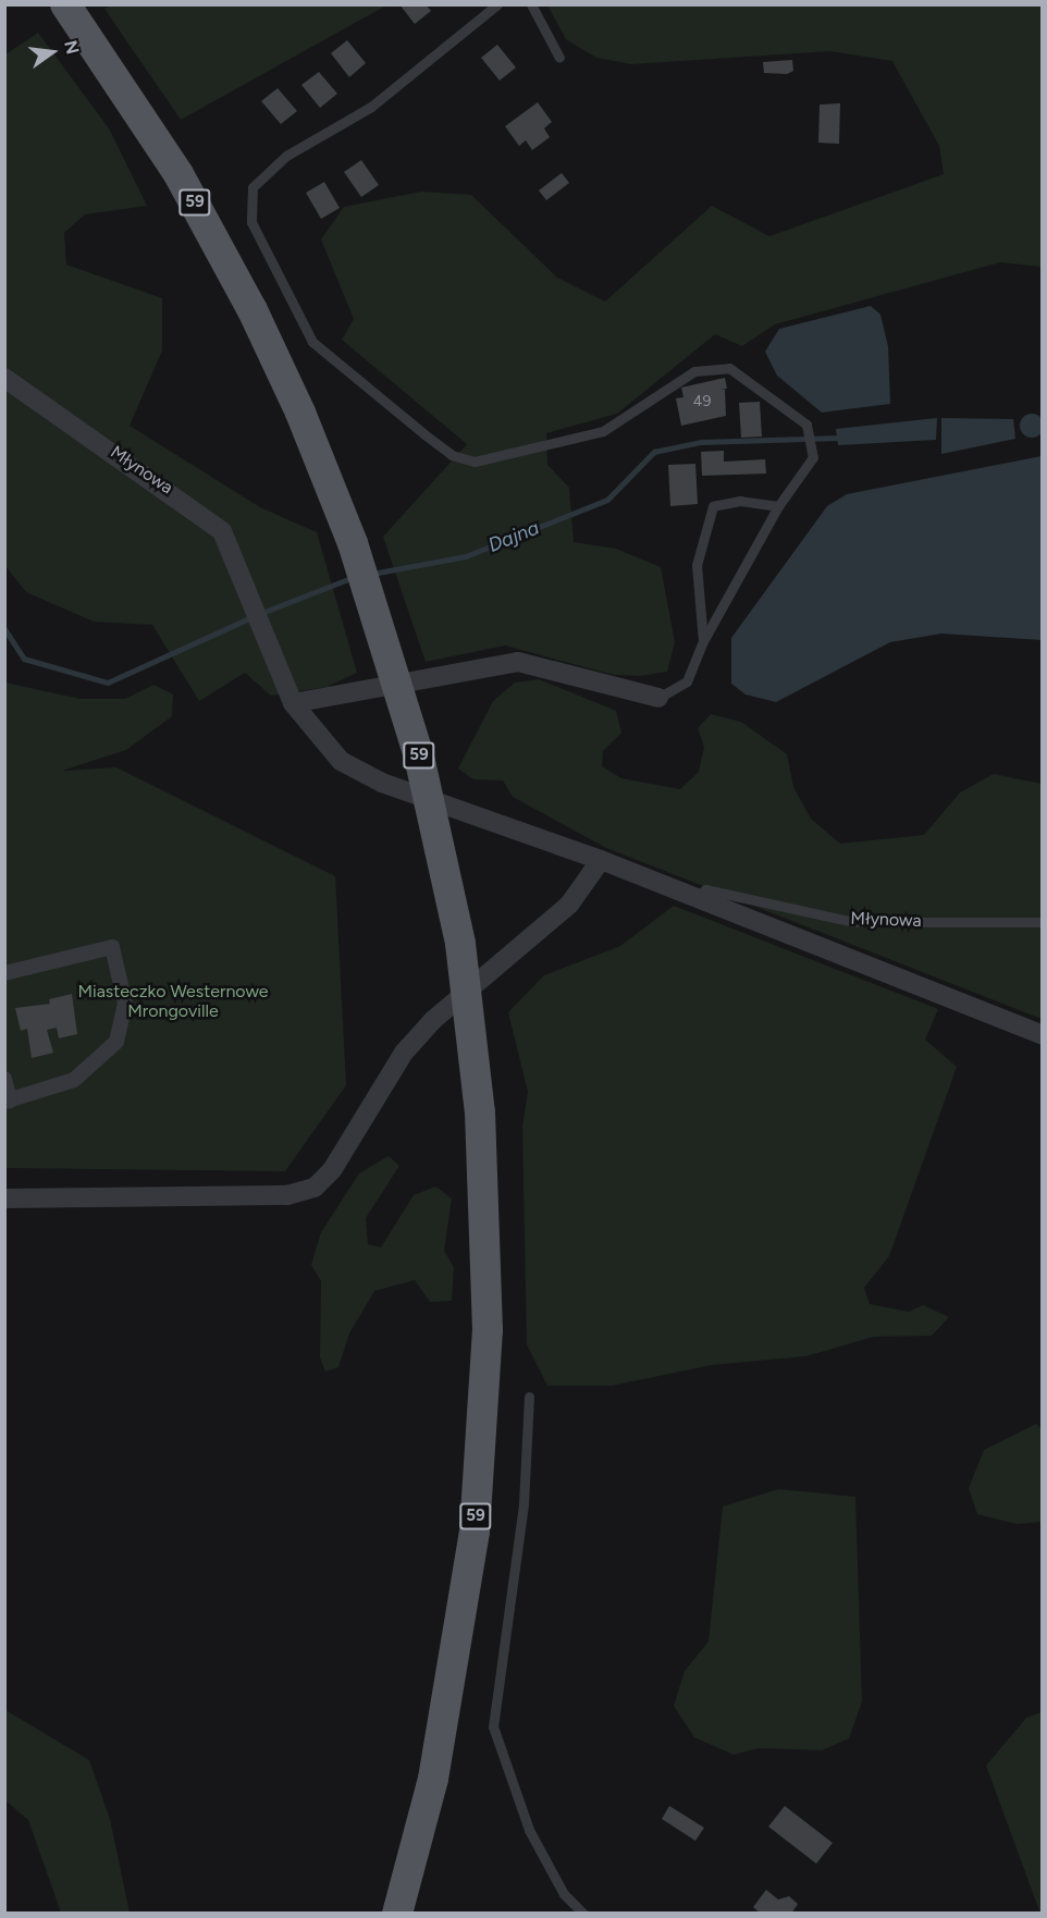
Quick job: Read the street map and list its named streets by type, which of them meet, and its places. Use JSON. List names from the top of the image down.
{
  "streets": {
    "main road": ["59"],
    "street": ["Młynowa"]
  },
  "water": ["Dajna"],
  "parks": ["Miasteczko Westernowe Mrongoville"],
  "house_numbers": ["49"],
  "north": "right"
}
